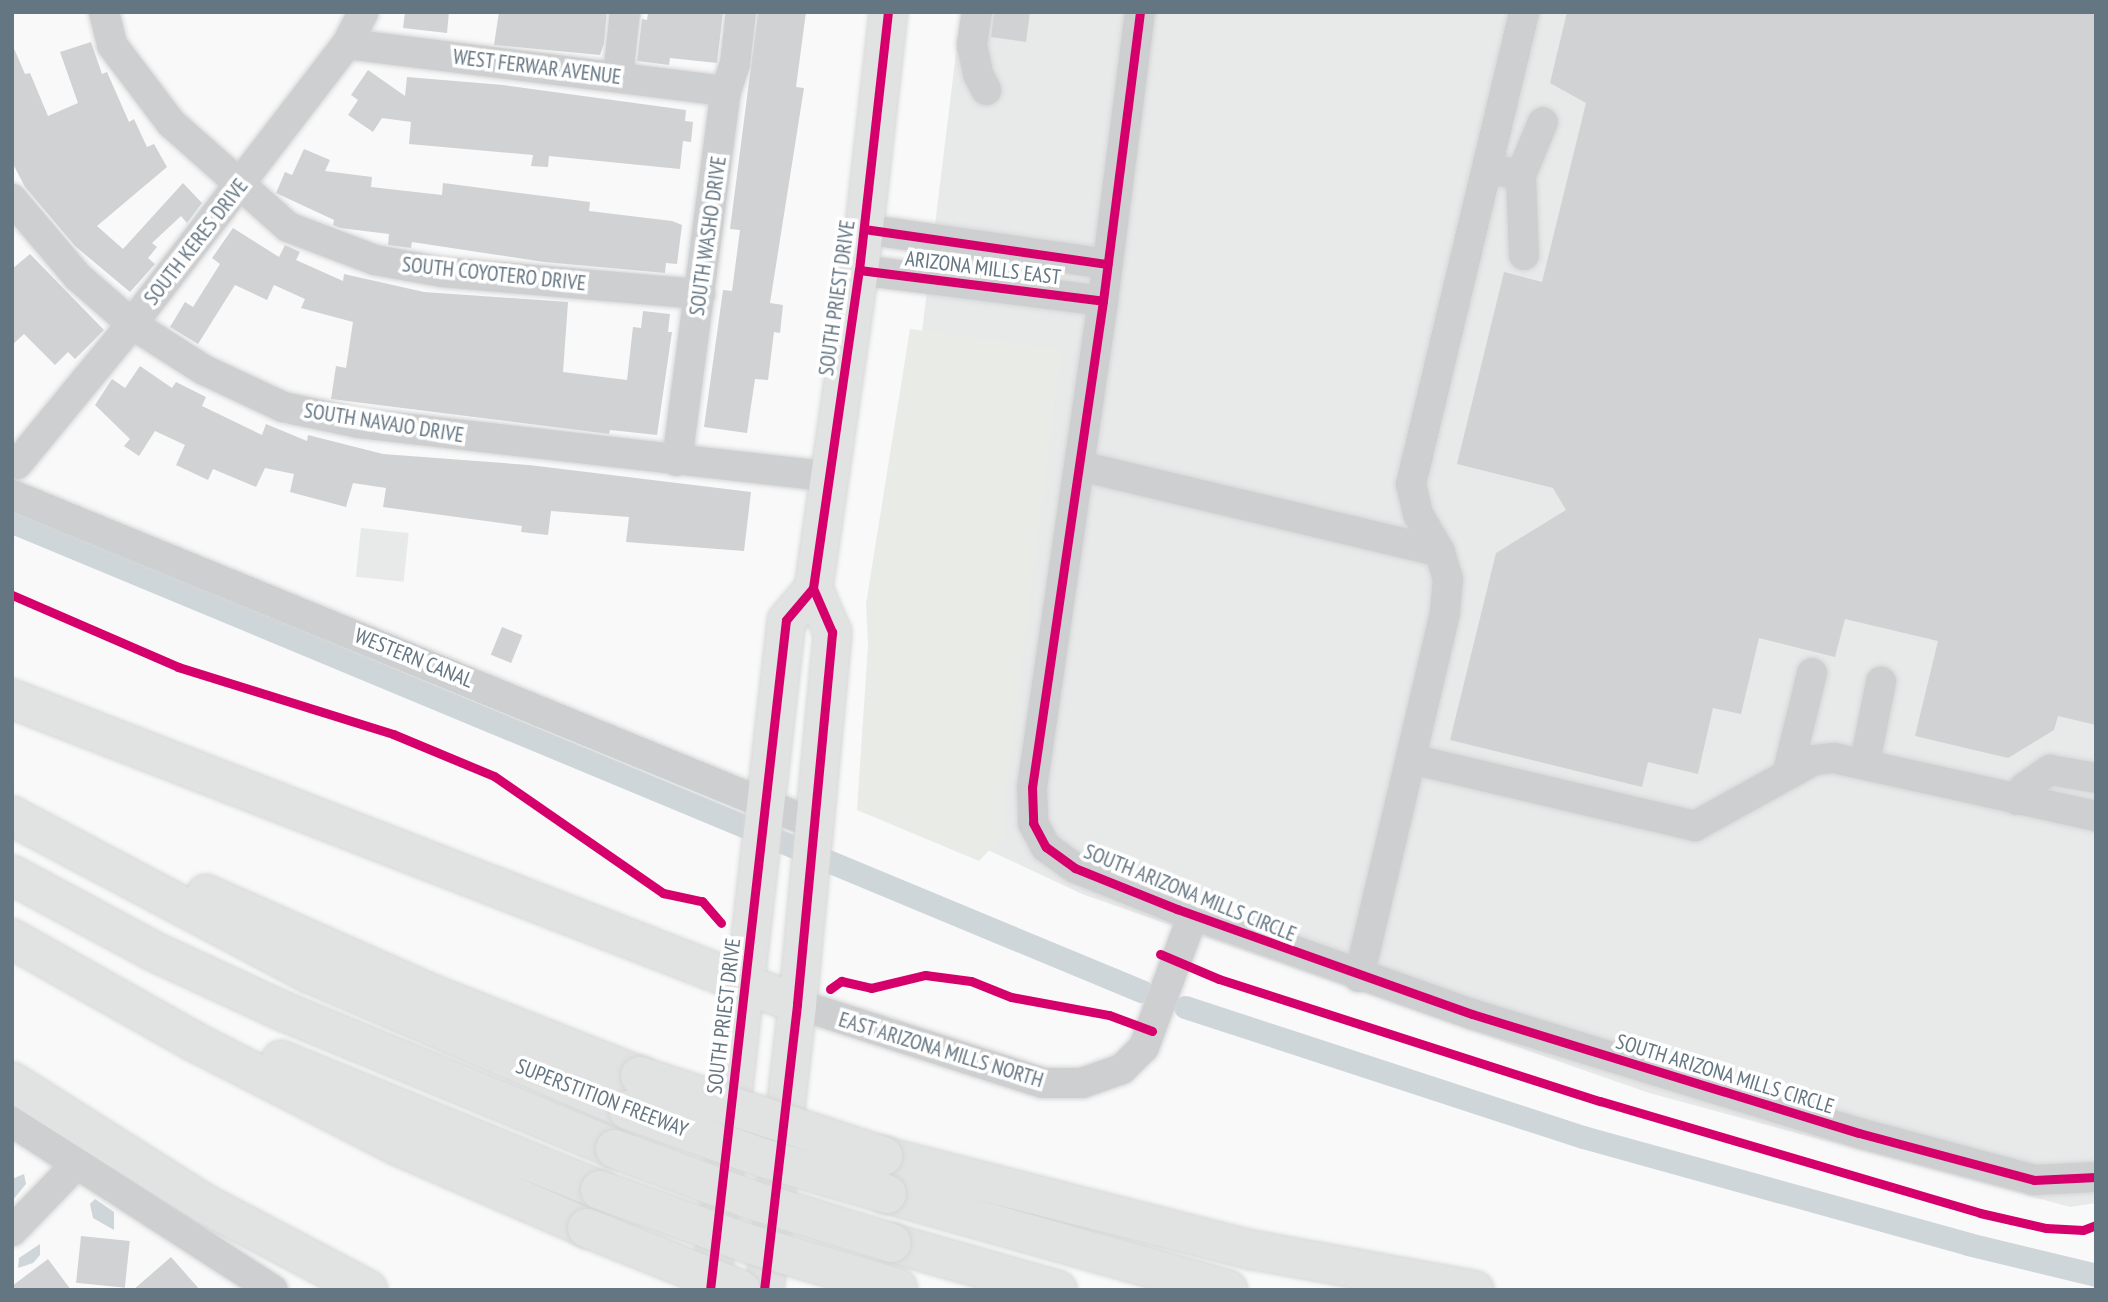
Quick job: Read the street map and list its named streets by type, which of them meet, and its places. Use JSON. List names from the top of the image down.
{
  "streets": {
    "highway": ["SUPERSTITION FREEWAY"],
    "main road": ["SOUTH PRIEST DRIVE"],
    "street": [
      "WEST FERWAR AVENUE",
      "SOUTH WASHO DRIVE",
      "SOUTH KERES DRIVE",
      "ARIZONA MILLS EAST",
      "SOUTH COYOTERO DRIVE",
      "SOUTH NAVAJO DRIVE",
      "WESTERN CANAL",
      "SOUTH ARIZONA MILLS CIRCLE",
      "EAST ARIZONA MILLS NORTH"
    ]
  },
  "crossings": [
    ["WEST FERWAR AVENUE", "SOUTH WASHO DRIVE"],
    ["WEST FERWAR AVENUE", "SOUTH KERES DRIVE"],
    ["SOUTH WASHO DRIVE", "SOUTH COYOTERO DRIVE"],
    ["SOUTH WASHO DRIVE", "SOUTH NAVAJO DRIVE"],
    ["SOUTH KERES DRIVE", "SOUTH COYOTERO DRIVE"],
    ["SOUTH KERES DRIVE", "SOUTH NAVAJO DRIVE"],
    ["ARIZONA MILLS EAST", "SOUTH PRIEST DRIVE"],
    ["ARIZONA MILLS EAST", "SOUTH ARIZONA MILLS CIRCLE"],
    ["SOUTH PRIEST DRIVE", "SOUTH NAVAJO DRIVE"],
    ["SOUTH PRIEST DRIVE", "WESTERN CANAL"],
    ["SOUTH ARIZONA MILLS CIRCLE", "EAST ARIZONA MILLS NORTH"]
  ]
}
